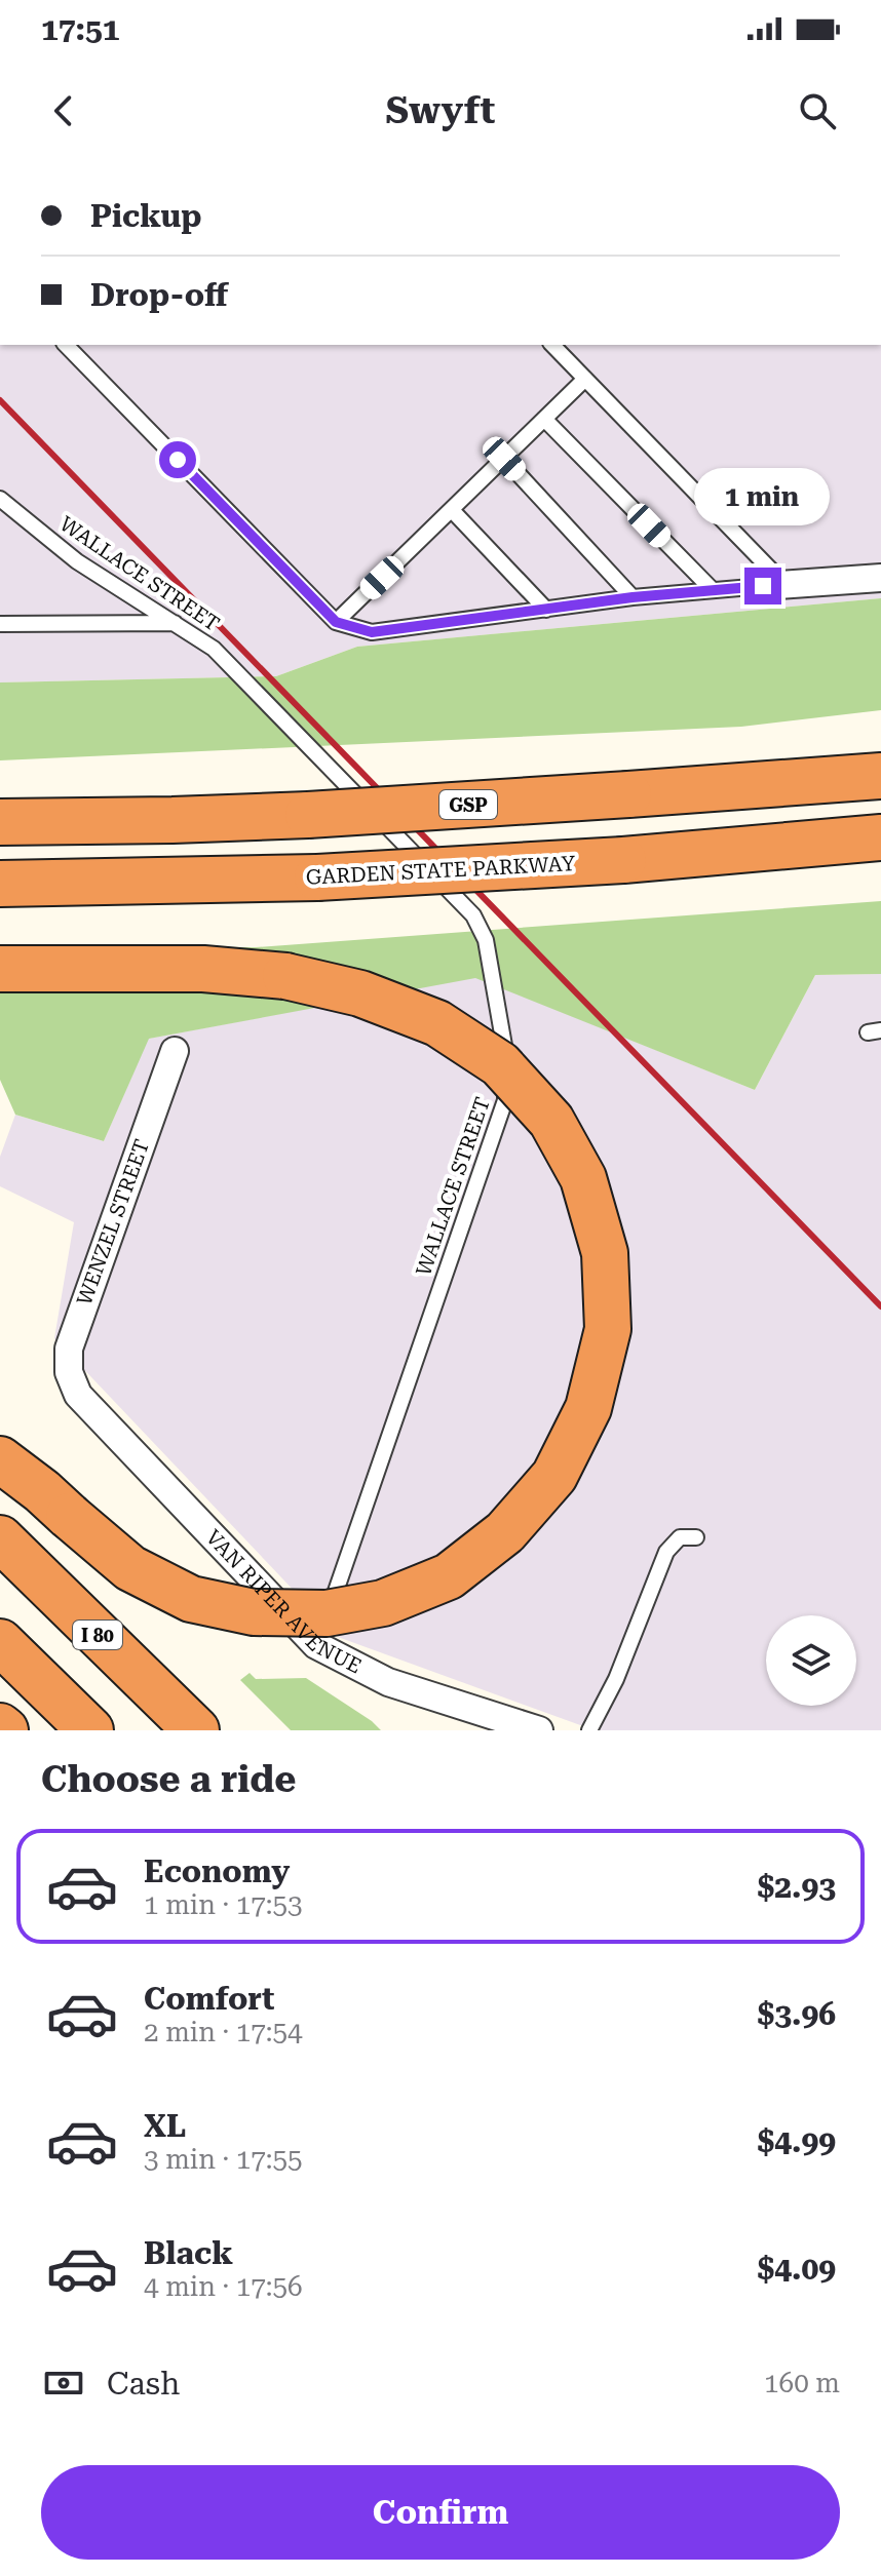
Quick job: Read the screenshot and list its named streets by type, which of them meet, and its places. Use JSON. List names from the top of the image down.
{
  "streets": {
    "highway": ["GSP", "GARDEN STATE PARKWAY", "I 80"],
    "street": ["WENZEL STREET", "VAN RIPER AVENUE"],
    "lane": ["WALLACE STREET"]
  },
  "crossings": [
    ["WALLACE STREET", "VAN RIPER AVENUE"],
    ["WENZEL STREET", "VAN RIPER AVENUE"]
  ],
  "page": {
    "status": "17:51",
    "header": "Swyft",
    "banner": ["Pickup", "Drop-off"],
    "bubble": "1 min",
    "heading": "Choose a ride",
    "list": [
      {
        "name": "Economy",
        "note": "1 min · 17:53",
        "value": "$2.93"
      },
      {
        "name": "Comfort",
        "note": "2 min · 17:54",
        "value": "$3.96"
      },
      {
        "name": "XL",
        "note": "3 min · 17:55",
        "value": "$4.99"
      },
      {
        "name": "Black",
        "note": "4 min · 17:56",
        "value": "$4.09"
      }
    ],
    "pay": ["Cash", "160 m"],
    "buttons": "Confirm"
  }
}
